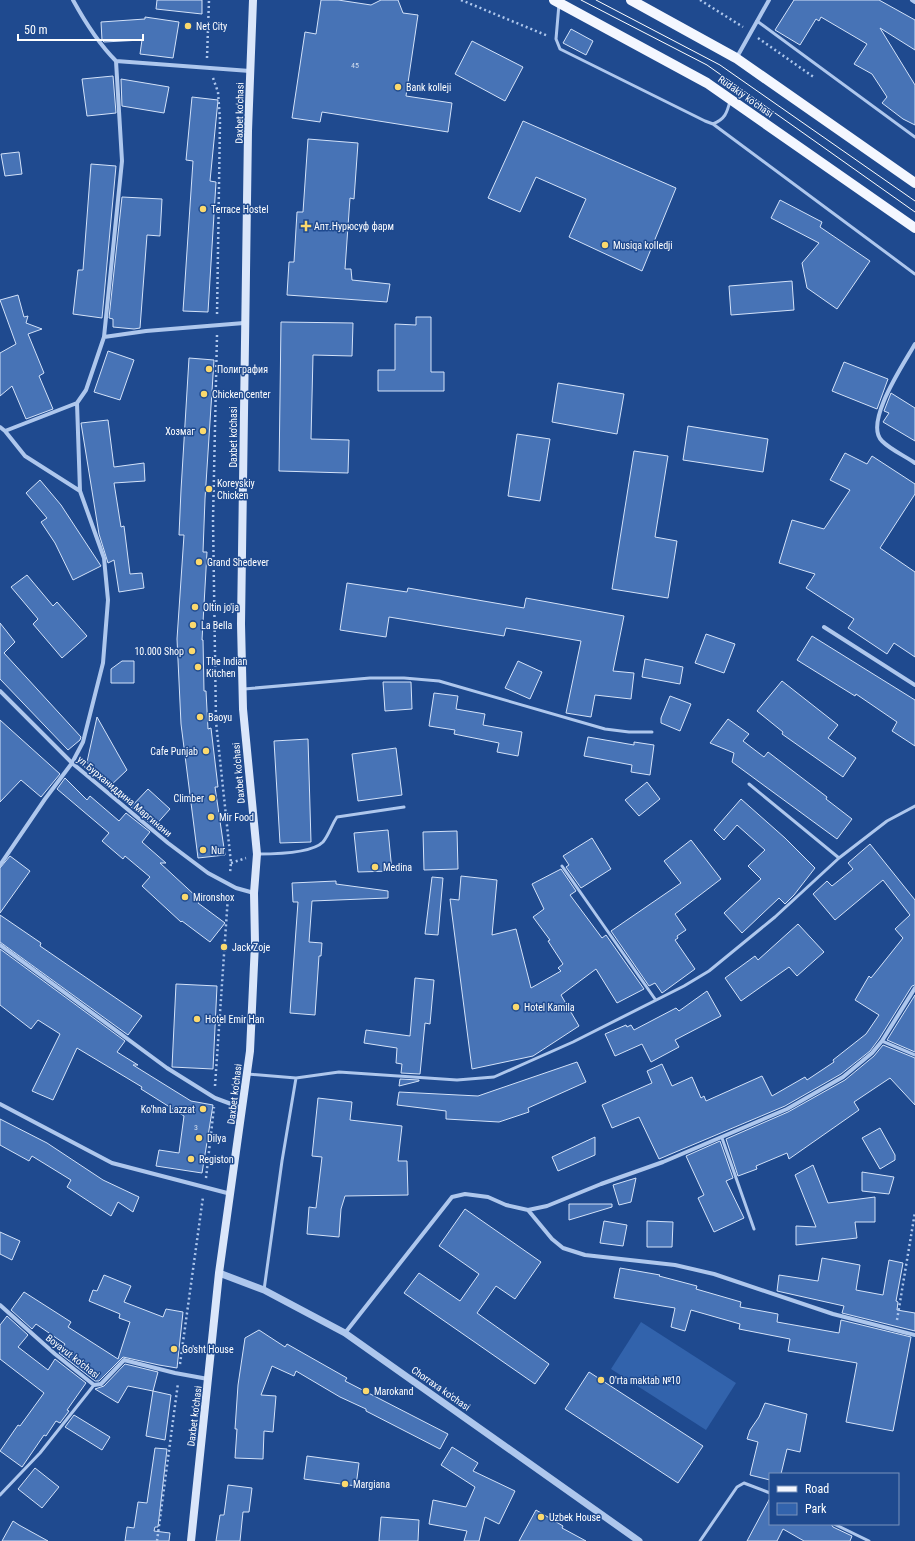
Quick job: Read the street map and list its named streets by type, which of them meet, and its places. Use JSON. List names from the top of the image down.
{
  "streets": {
    "main road": ["Rudakiy ko'chasi", "Daxbet ko'chasi"],
    "street": ["ул.Бурханиддина Маргинани", "Boyavut ko'chasi", "Chorraxa ko'chasi"]
  },
  "crossings": [
    ["Daxbet ko'chasi", "ул.Бурханиддина Маргинани"],
    ["Daxbet ko'chasi", "Boyavut ko'chasi"],
    ["Daxbet ko'chasi", "Chorraxa ko'chasi"]
  ],
  "places": {
    "other": [
      "Net City",
      "Bank kolleji",
      "Terrace Hostel",
      "Musiqa kolledji",
      "Полиграфия",
      "Chicken center",
      "Хозмаг",
      "Koreyskiy Chicken",
      "Grand Shedever",
      "Oltin jo'ja",
      "La Bella",
      "10.000 Shop",
      "The Indian Kitchen",
      "Baoyu",
      "Cafe Punjab",
      "Climber",
      "Mir Food",
      "Nur",
      "Medina",
      "Mironshox",
      "Jack Zoje",
      "Hotel Kamila",
      "Hotel Emir Han",
      "Ko'hna Lazzat",
      "Dilya",
      "Registon",
      "Go'sht House",
      "O'rta maktab №10",
      "Marokand",
      "Margiana",
      "Uzbek House"
    ],
    "health": ["Апт.Нурюсуф фарм"]
  },
  "house_numbers": ["45", "3"],
  "legend": ["Road", "Park"],
  "scale_bar": "50 m"
}
